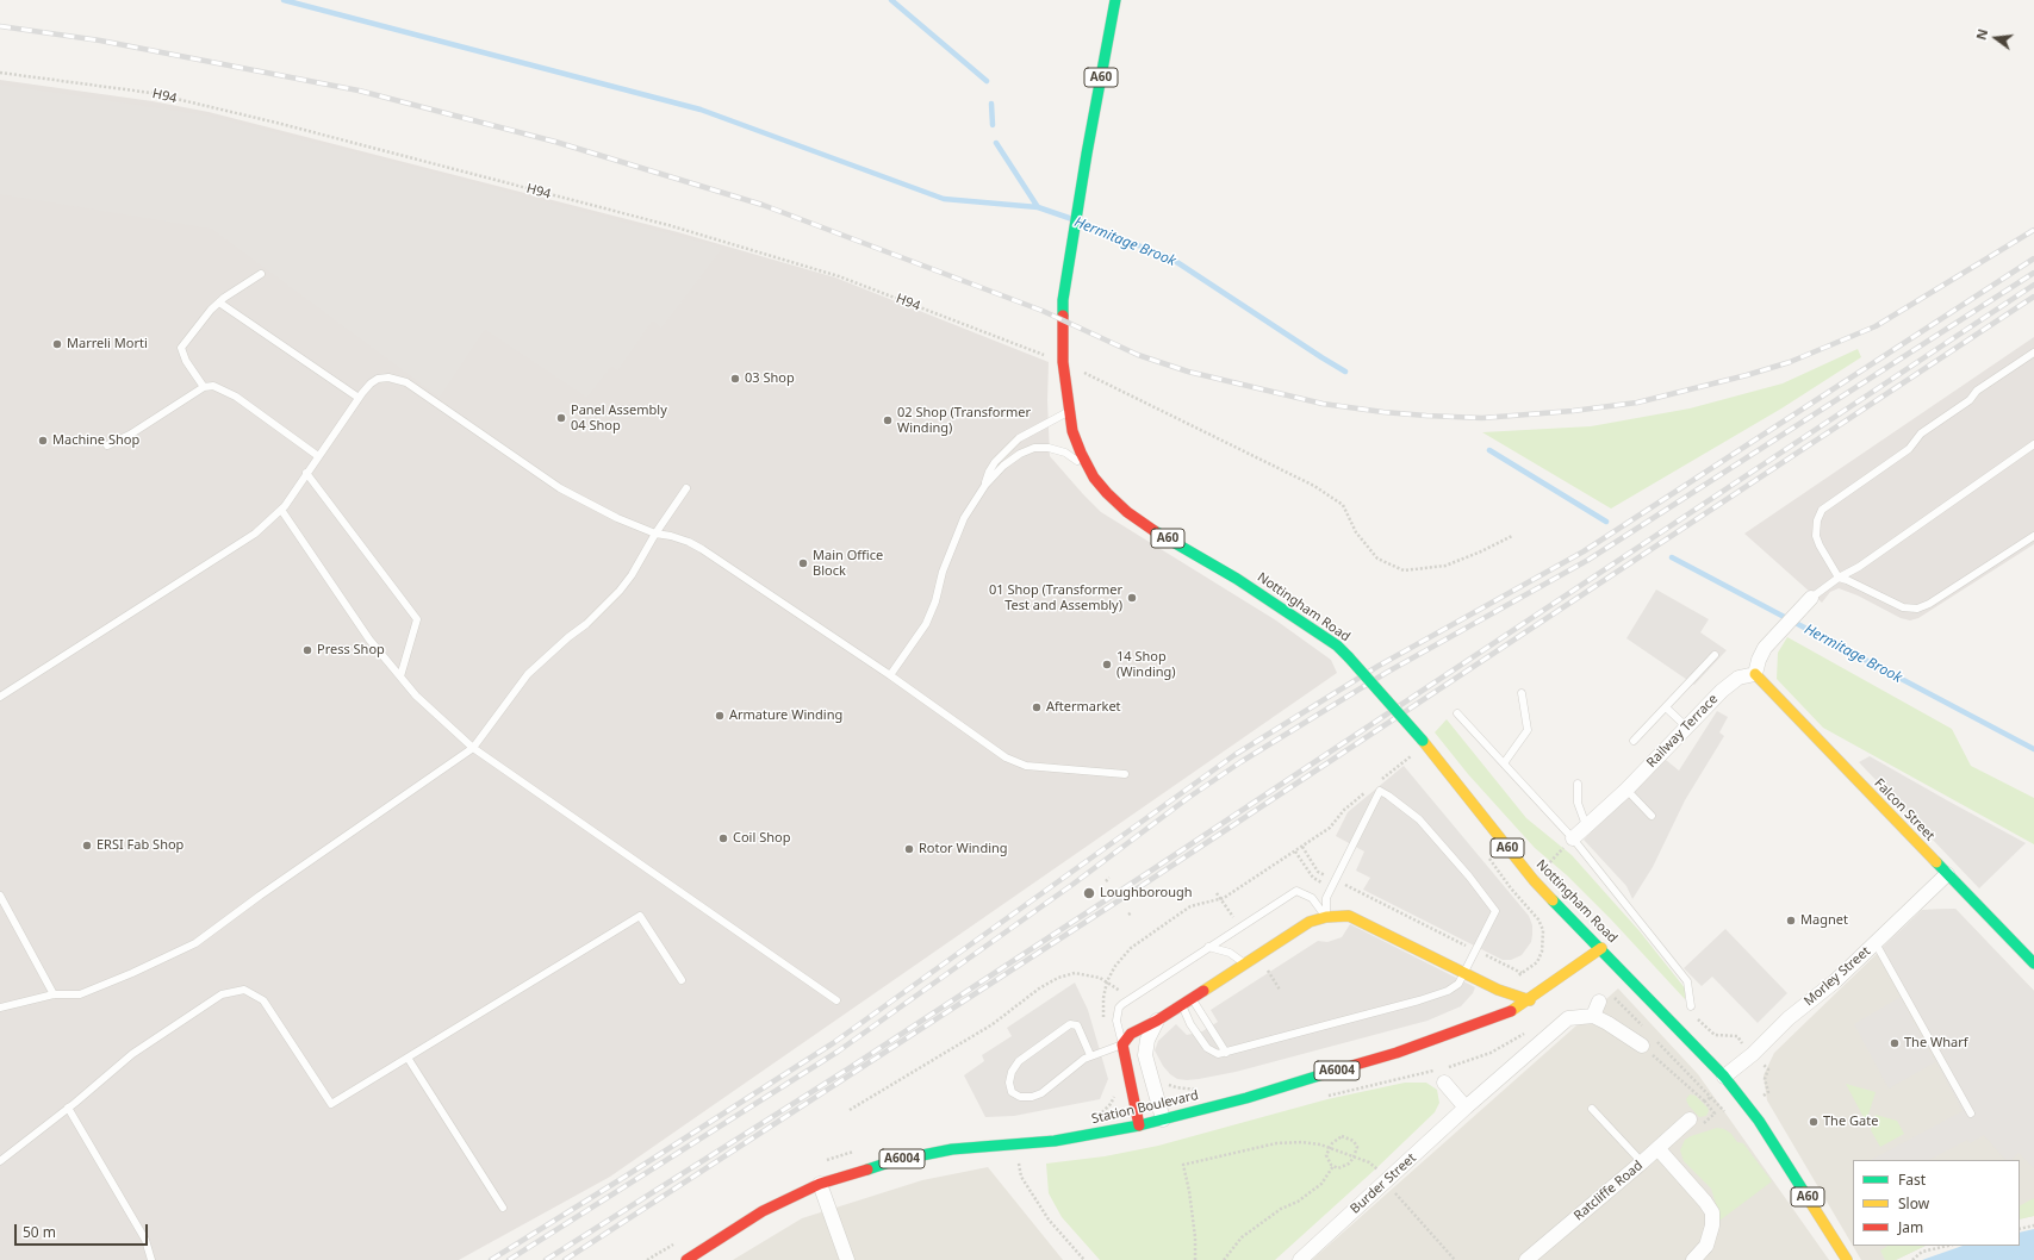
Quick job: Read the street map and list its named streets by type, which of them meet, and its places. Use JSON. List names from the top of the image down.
{
  "streets": {
    "main road": [
      "A60",
      "Nottingham Road",
      "Falcon Street",
      "A6004",
      "Station Boulevard"
    ],
    "street": [
      "Railway Terrace",
      "Morley Street",
      "Burder Street",
      "Ratcliffe Road"
    ],
    "path": ["H94"]
  },
  "crossings": [
    ["H94", "Nottingham Road"],
    ["Nottingham Road", "Morley Street"],
    ["Nottingham Road", "Station Boulevard"],
    ["Railway Terrace", "Falcon Street"],
    ["Falcon Street", "Morley Street"]
  ],
  "water": ["Hermitage Brook"],
  "places": [
    "Marreli Morti",
    "03 Shop",
    "Panel Assembly 04 Shop",
    "02 Shop (Transformer Winding)",
    "Machine Shop",
    "Main Office Block",
    "01 Shop (Transformer Test and Assembly)",
    "Press Shop",
    "14 Shop (Winding)",
    "Aftermarket",
    "Armature Winding",
    "Coil Shop",
    "ERSI Fab Shop",
    "Rotor Winding",
    "Loughborough",
    "Magnet",
    "The Wharf",
    "The Gate"
  ],
  "legend": ["Fast", "Slow", "Jam"],
  "scale_bar": "50 m",
  "north": "left"
}
